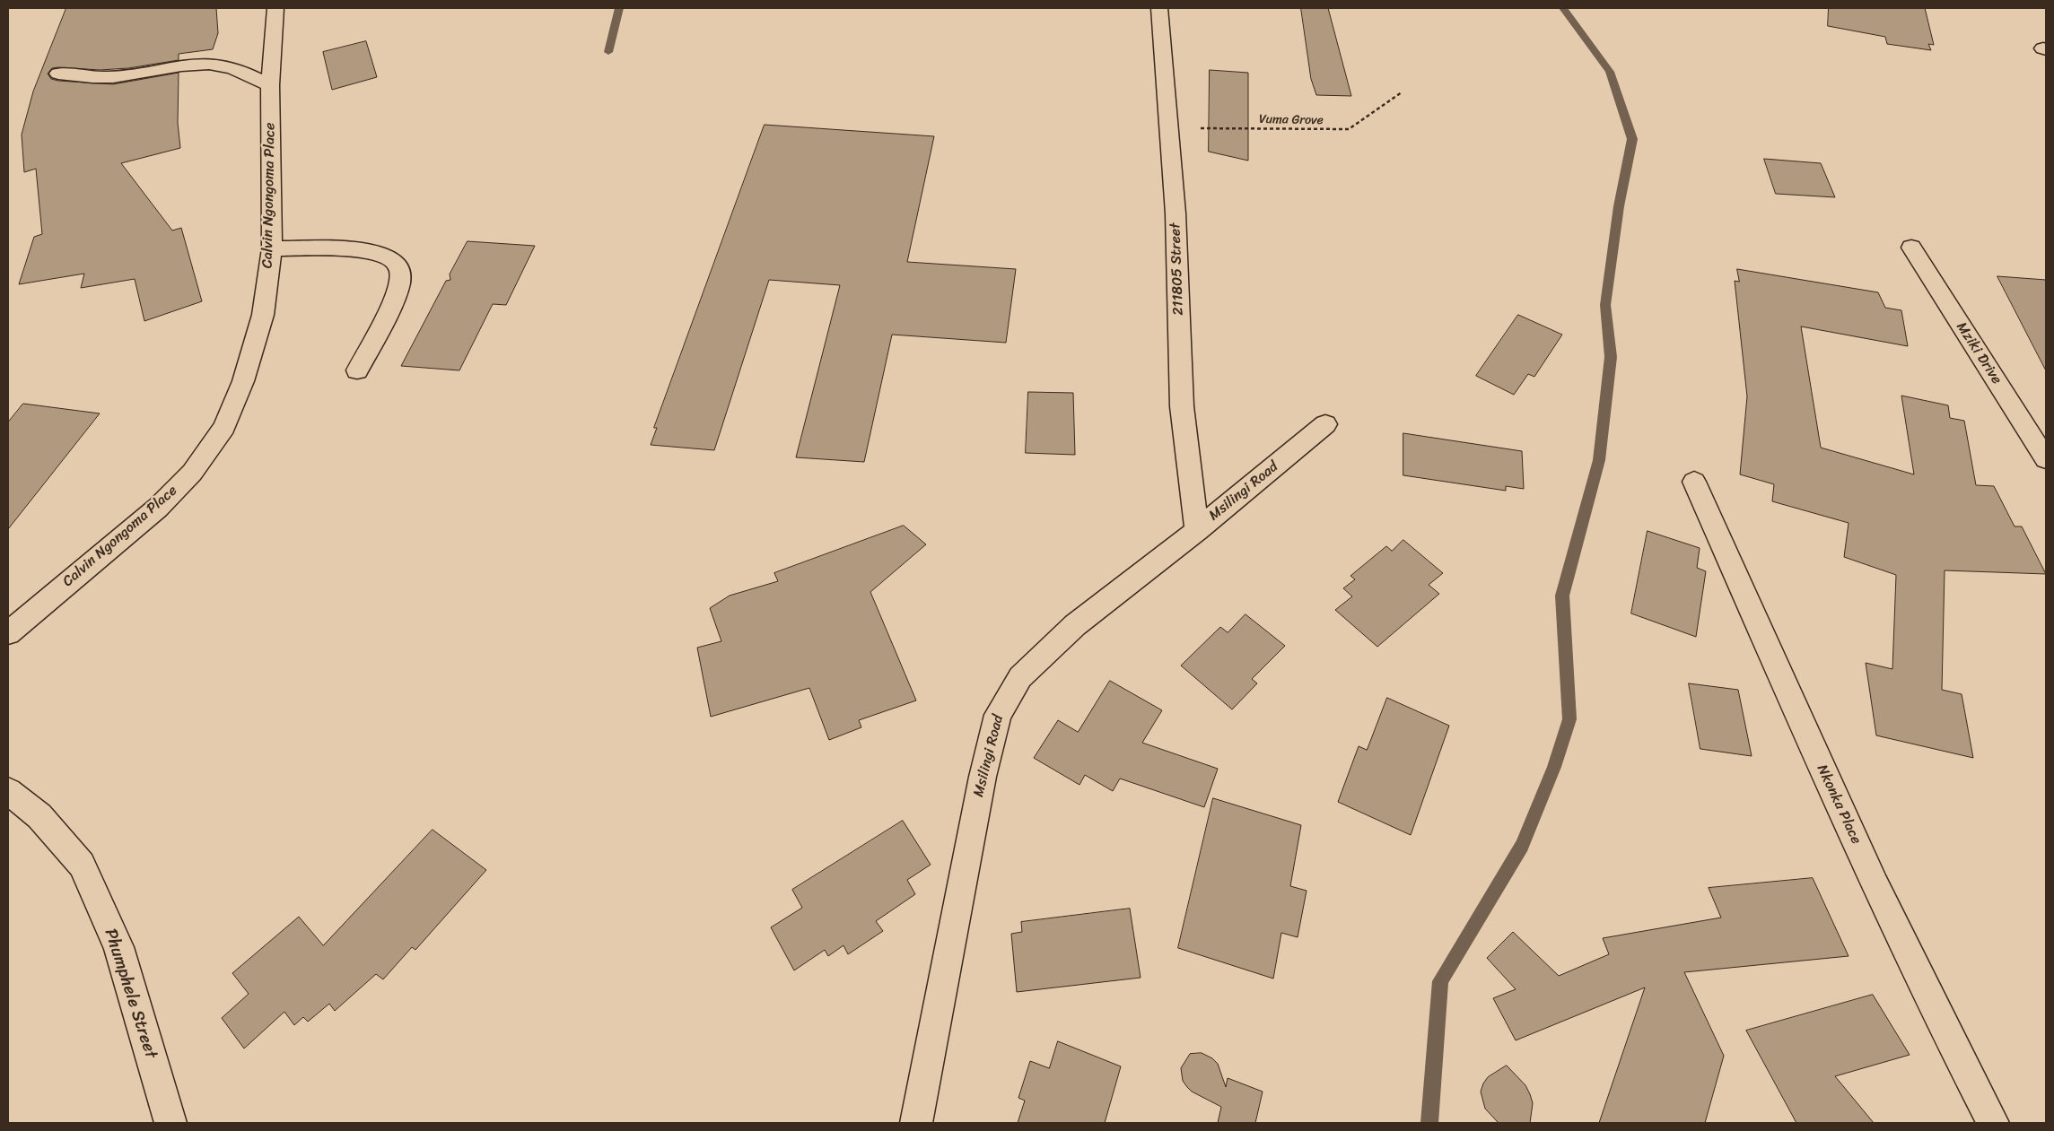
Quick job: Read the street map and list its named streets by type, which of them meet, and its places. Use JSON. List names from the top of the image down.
{
  "streets": {
    "street": [
      "Calvin Ngongoma Place",
      "211805 Street",
      "Mziki Drive",
      "Msilingi Road",
      "Nkonka Place",
      "Phumphele Street"
    ],
    "path": ["Vuma Grove"]
  },
  "crossings": [
    ["Vuma Grove", "211805 Street"],
    ["211805 Street", "Msilingi Road"]
  ]
}
